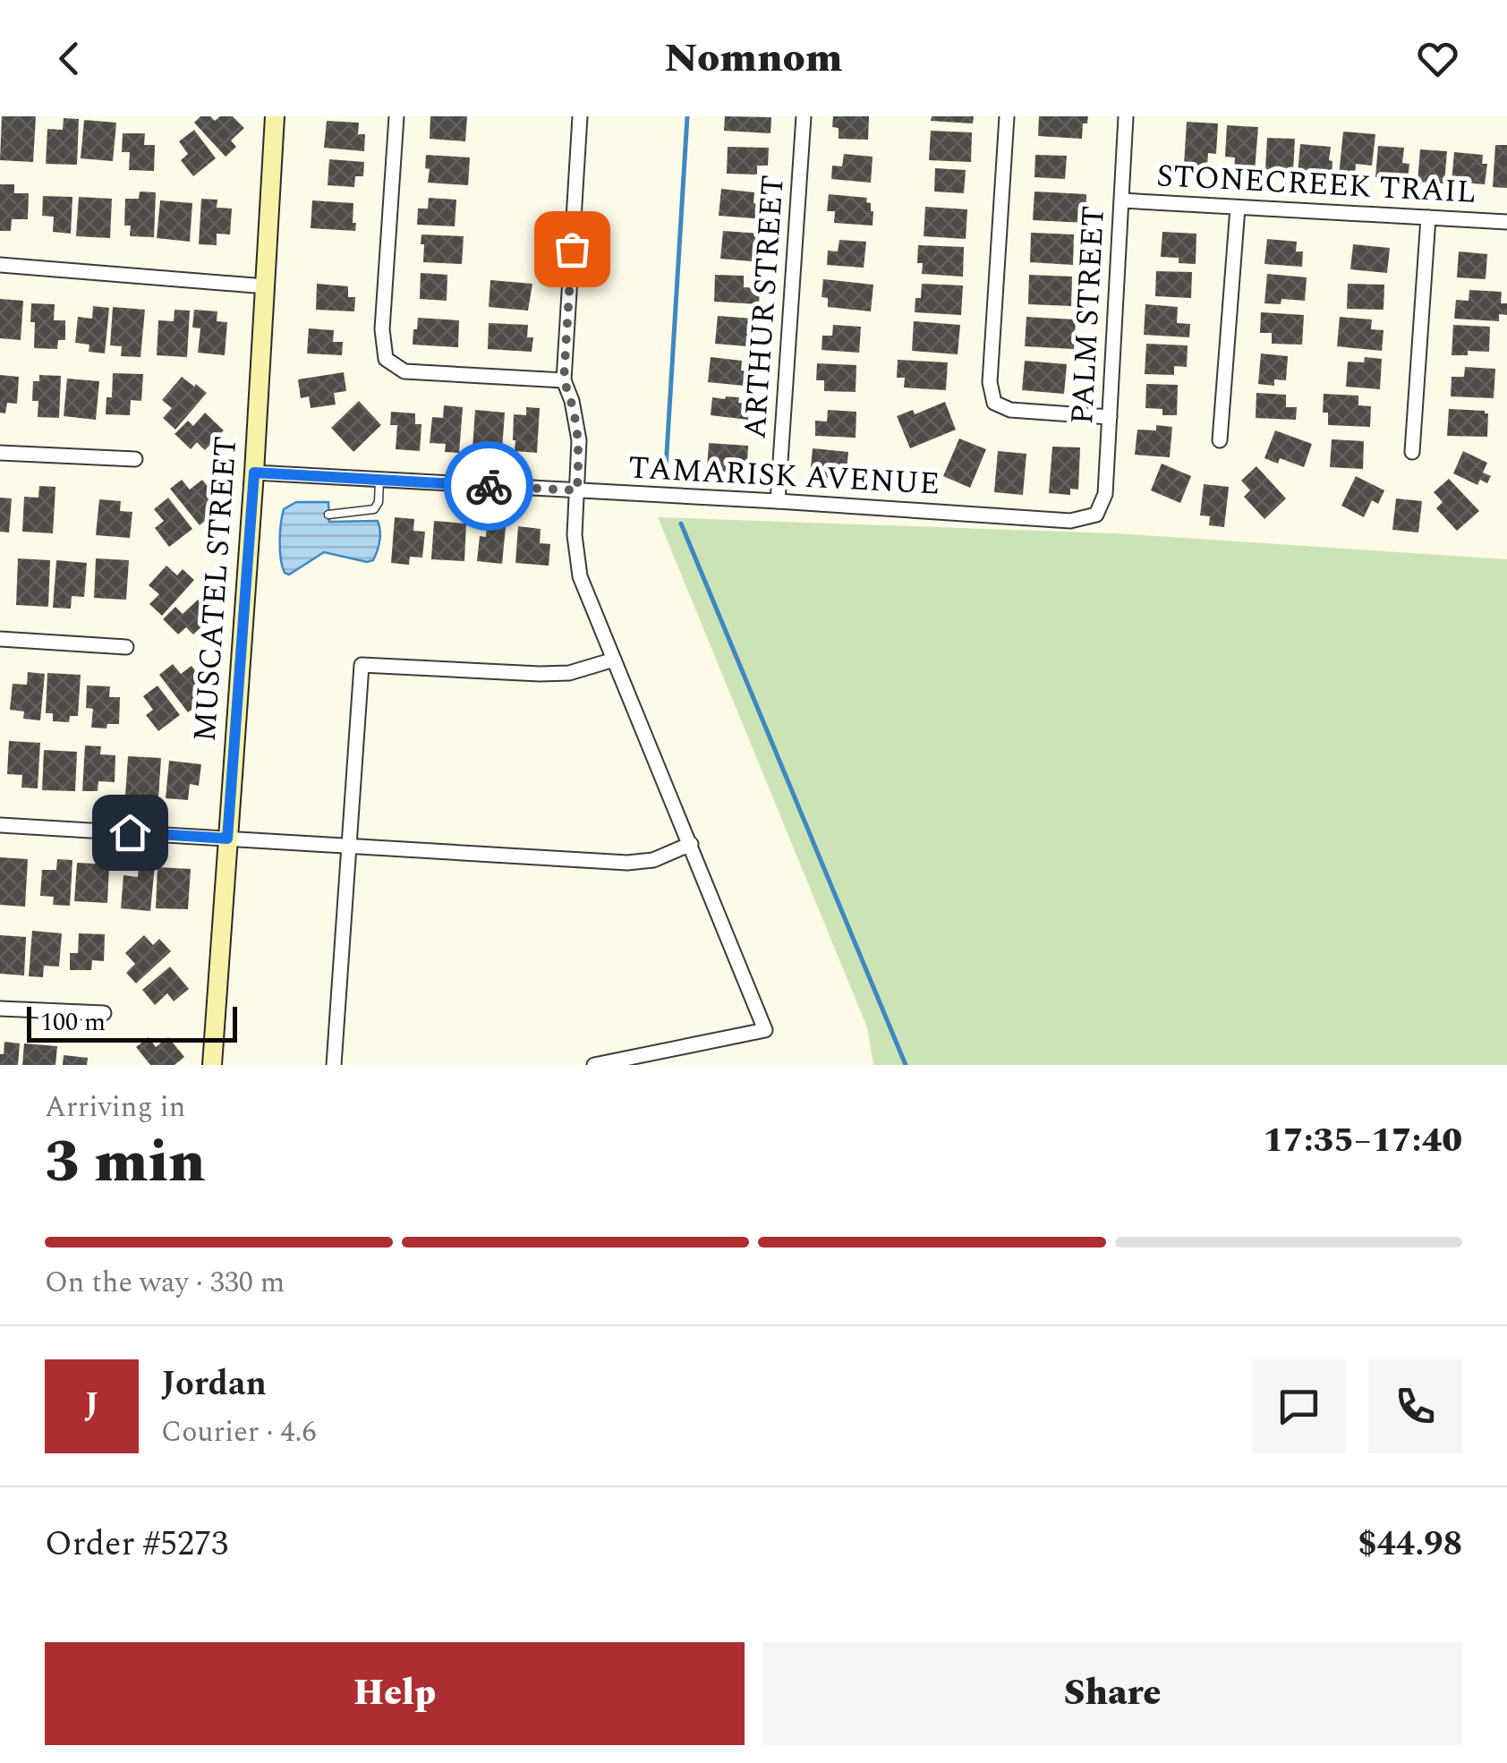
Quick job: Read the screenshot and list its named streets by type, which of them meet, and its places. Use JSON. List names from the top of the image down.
{
  "streets": {
    "street": [
      "STONECREEK TRAIL",
      "ARTHUR STREET",
      "PALM STREET",
      "TAMARISK AVENUE",
      "MUSCATEL STREET"
    ]
  },
  "crossings": [
    ["STONECREEK TRAIL", "PALM STREET"],
    ["ARTHUR STREET", "TAMARISK AVENUE"],
    ["PALM STREET", "TAMARISK AVENUE"],
    ["TAMARISK AVENUE", "MUSCATEL STREET"]
  ],
  "scale_bar": "100 m",
  "page": {
    "header": "Nomnom",
    "scale": "100 m",
    "heading": ["3 min", "Arriving in", "17:35–17:40"],
    "panel": [
      "Jordan",
      "Courier · 4.6",
      "Order #5273",
      "$44.98"
    ],
    "bar": "On the way · 330 m",
    "round": "J",
    "buttons": ["Help", "Share"]
  }
}
